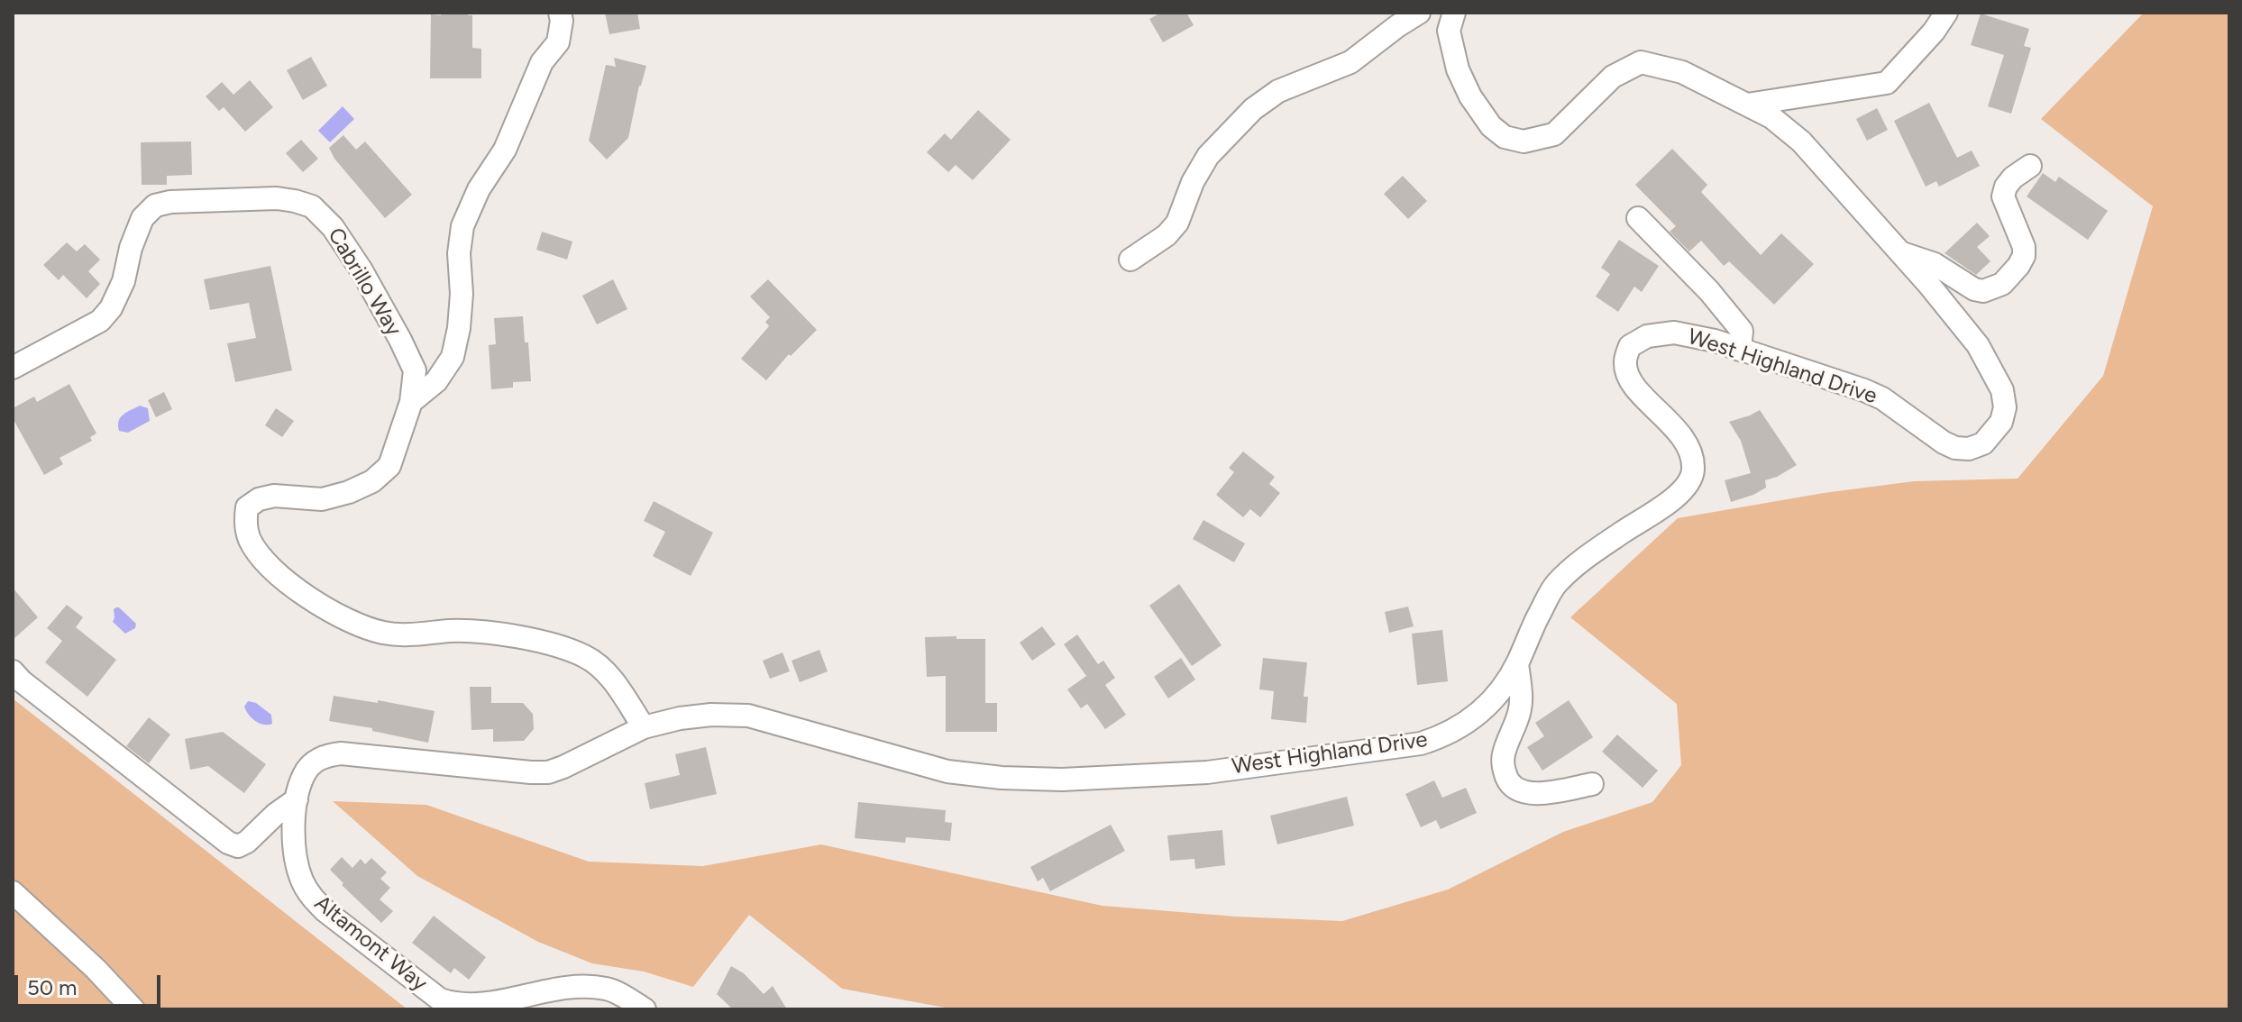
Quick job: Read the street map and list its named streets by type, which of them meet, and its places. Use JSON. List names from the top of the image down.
{
  "streets": {
    "street": ["Cabrillo Way", "West Highland Drive", "Altamont Way"]
  },
  "crossings": [
    ["West Highland Drive", "Altamont Way"]
  ],
  "scale_bar": "50 m"
}
